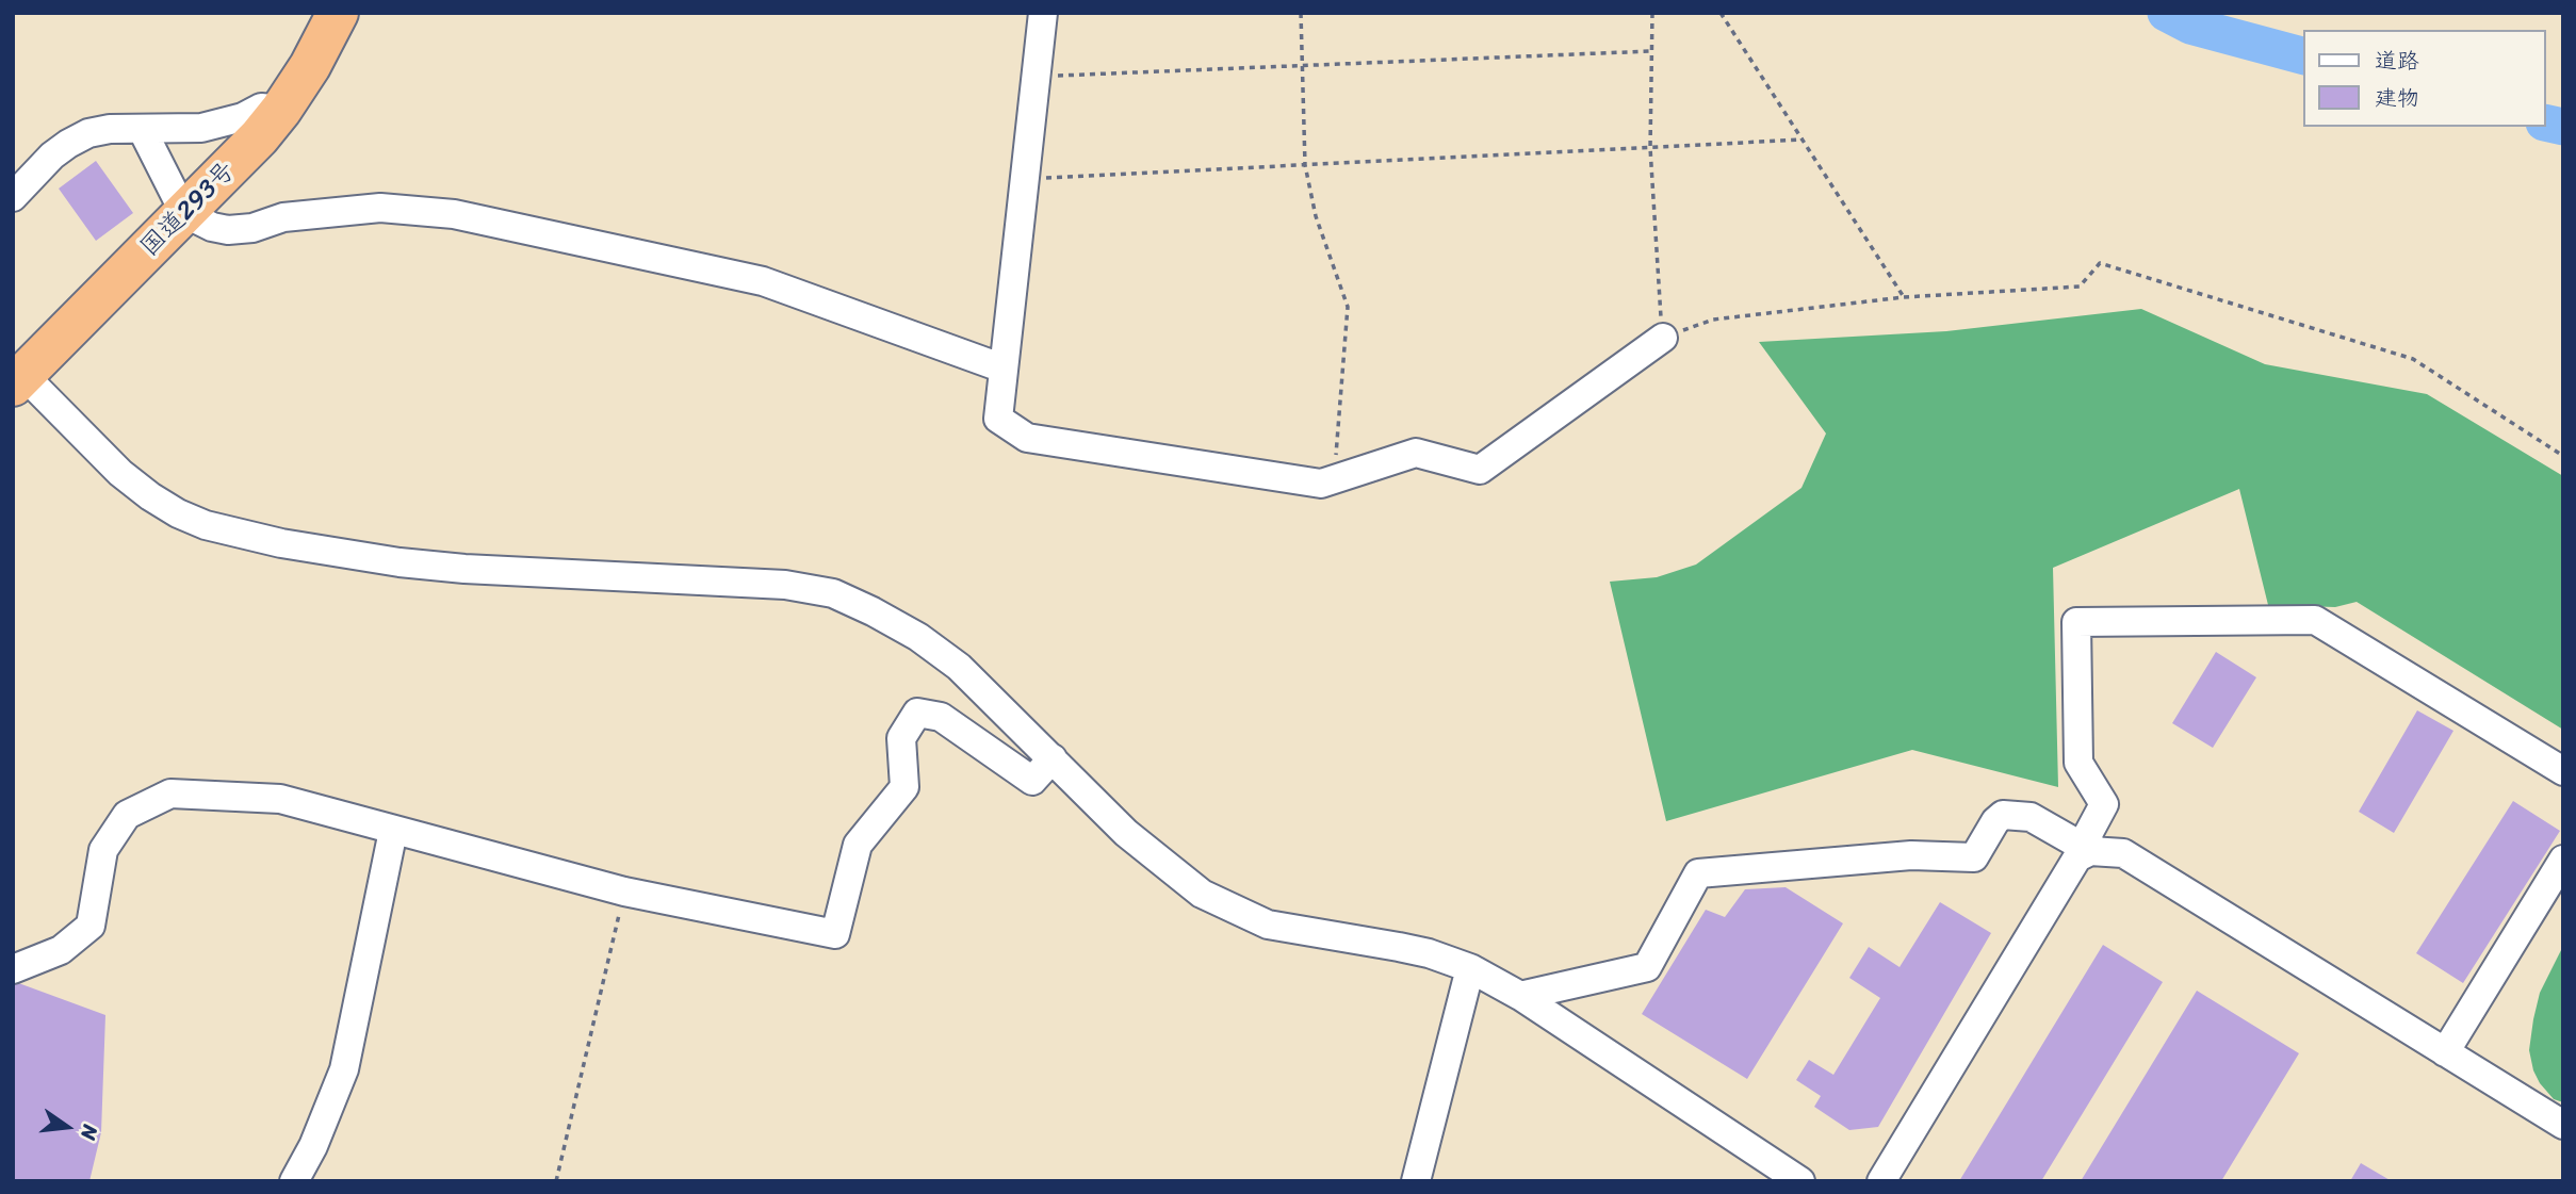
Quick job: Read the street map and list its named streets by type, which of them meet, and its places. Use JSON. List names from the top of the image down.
{
  "streets": {
    "highway": ["国道293号"]
  },
  "legend": ["道路", "建物"],
  "north": "right"
}
